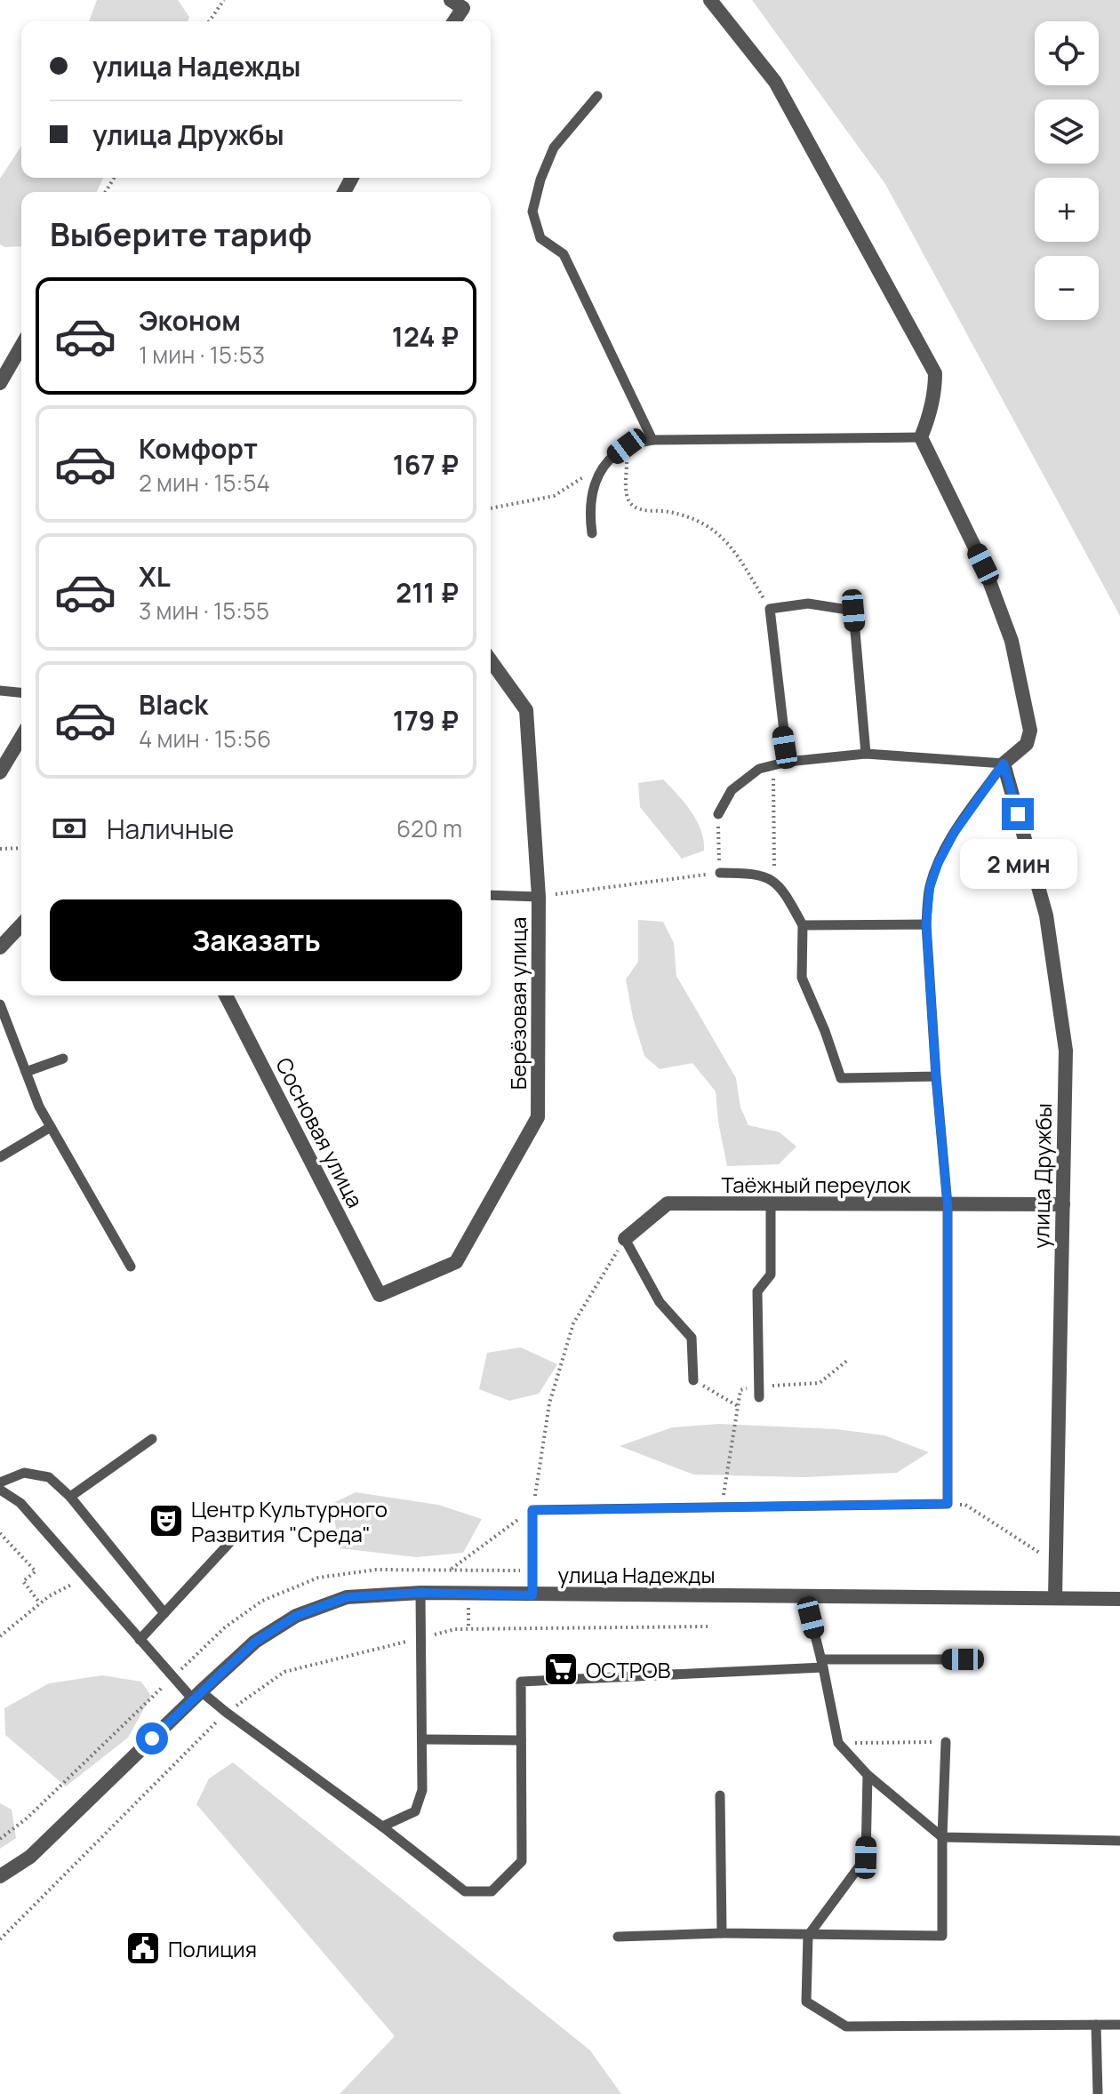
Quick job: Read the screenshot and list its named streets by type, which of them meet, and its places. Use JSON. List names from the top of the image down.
{
  "streets": {
    "street": [
      "Берёзовая улица",
      "Сосновая улица",
      "улица Дружбы",
      "Таёжный переулок",
      "улица Надежды"
    ]
  },
  "crossings": [
    ["Берёзовая улица", "Сосновая улица"],
    ["улица Дружбы", "Таёжный переулок"],
    ["улица Дружбы", "улица Надежды"]
  ],
  "places": {
    "theatre": ["Центр Культурного Развития \"Среда\""],
    "supermarket": ["ОСТРОВ"],
    "public building": ["Полиция"]
  },
  "page": {
    "map_buttons": ["+", "−"],
    "banner": ["улица Надежды", "улица Дружбы"],
    "heading": "Выберите тариф",
    "list": [
      {
        "name": "Эконом",
        "note": "1 мин · 15:53",
        "value": "124 ₽"
      },
      {
        "name": "Комфорт",
        "note": "2 мин · 15:54",
        "value": "167 ₽"
      },
      {
        "name": "XL",
        "note": "3 мин · 15:55",
        "value": "211 ₽"
      },
      {
        "name": "Black",
        "note": "4 мин · 15:56",
        "value": "179 ₽"
      }
    ],
    "pay": ["Наличные", "620 m"],
    "bubble": "2 мин",
    "buttons": "Заказать"
  }
}
